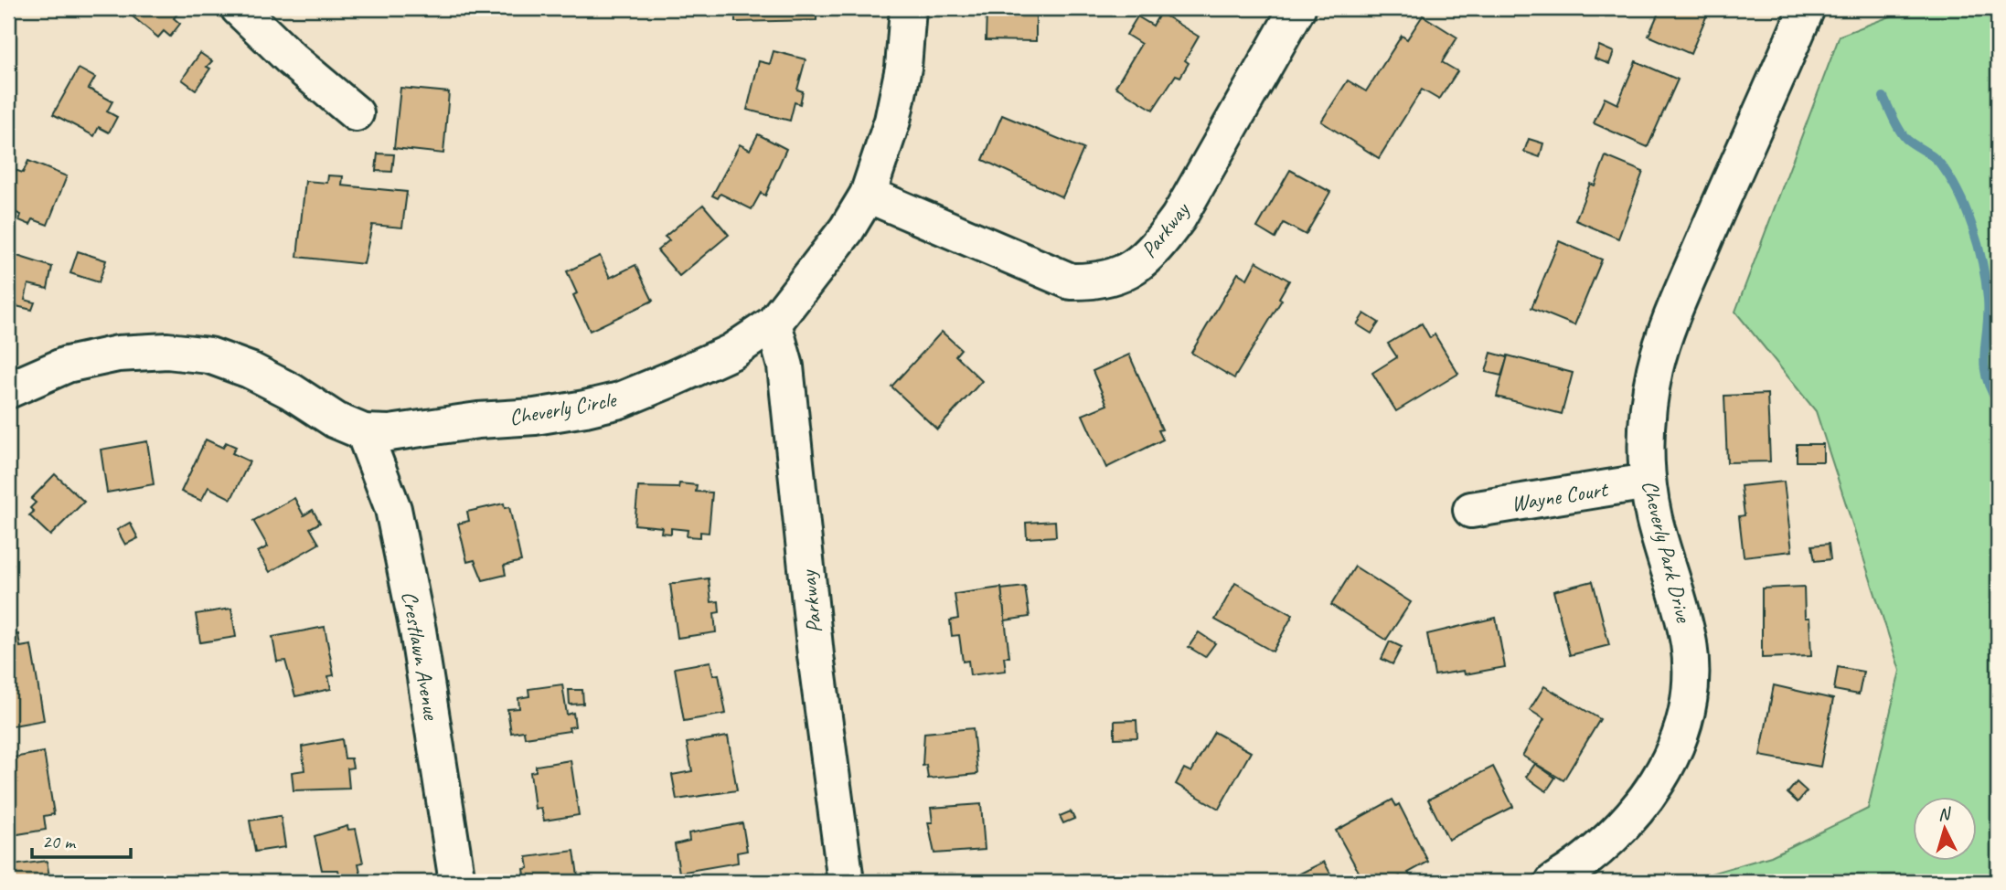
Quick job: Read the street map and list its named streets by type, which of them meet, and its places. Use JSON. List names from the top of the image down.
{
  "streets": {
    "street": [
      "Parkway",
      "Cheverly Circle",
      "Wayne Court",
      "Cheverly Park Drive",
      "Crestlawn Avenue"
    ]
  },
  "crossings": [
    ["Parkway", "Cheverly Circle"],
    ["Cheverly Circle", "Crestlawn Avenue"],
    ["Wayne Court", "Cheverly Park Drive"]
  ],
  "scale_bar": "20 m",
  "north": "top"
}
